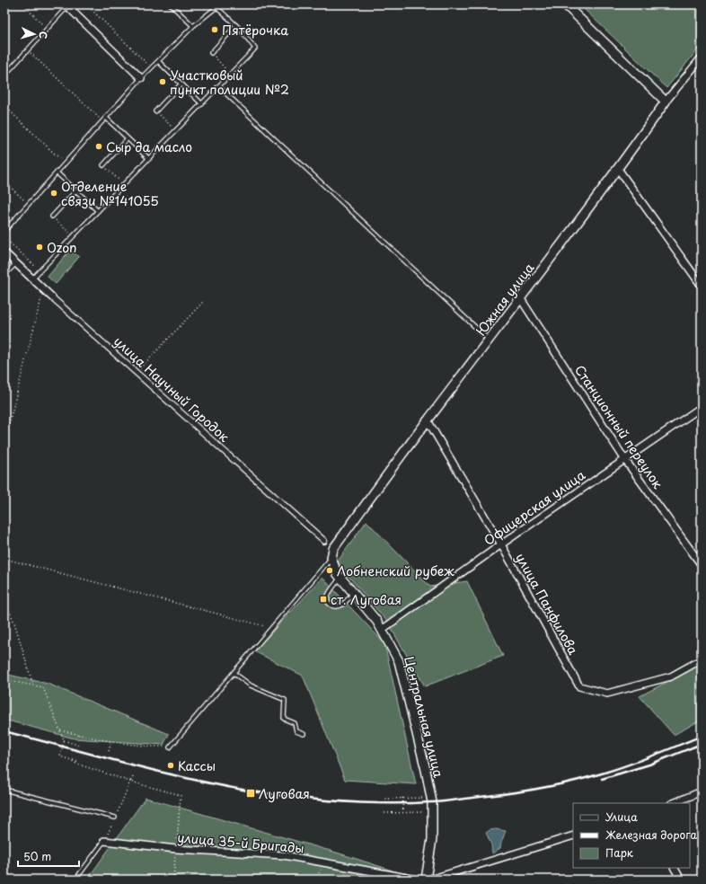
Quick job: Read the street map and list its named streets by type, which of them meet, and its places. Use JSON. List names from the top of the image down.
{
  "streets": {
    "street": [
      "Южная улица",
      "улица Научный Городок",
      "Станционный переулок",
      "Офицерская улица",
      "улица Панфилова",
      "Центральная улица",
      "улица 35-й Бригады"
    ]
  },
  "crossings": [
    ["Южная улица", "Станционный переулок"],
    ["Южная улица", "улица Панфилова"],
    ["Южная улица", "Центральная улица"],
    ["Станционный переулок", "Офицерская улица"],
    ["Офицерская улица", "улица Панфилова"],
    ["Офицерская улица", "Центральная улица"]
  ],
  "places": {
    "other": [
      "Пятёрочка",
      "Участковый пункт полиции №2",
      "Сыр да масло",
      "Отделение связи №141055",
      "Ozon",
      "Лобненский рубеж",
      "Кассы"
    ],
    "transit": ["ст. Луговая", "Луговая"]
  },
  "legend": ["Улица", "Железная дорога", "Парк"],
  "scale_bar": "50 m",
  "north": "right"
}
